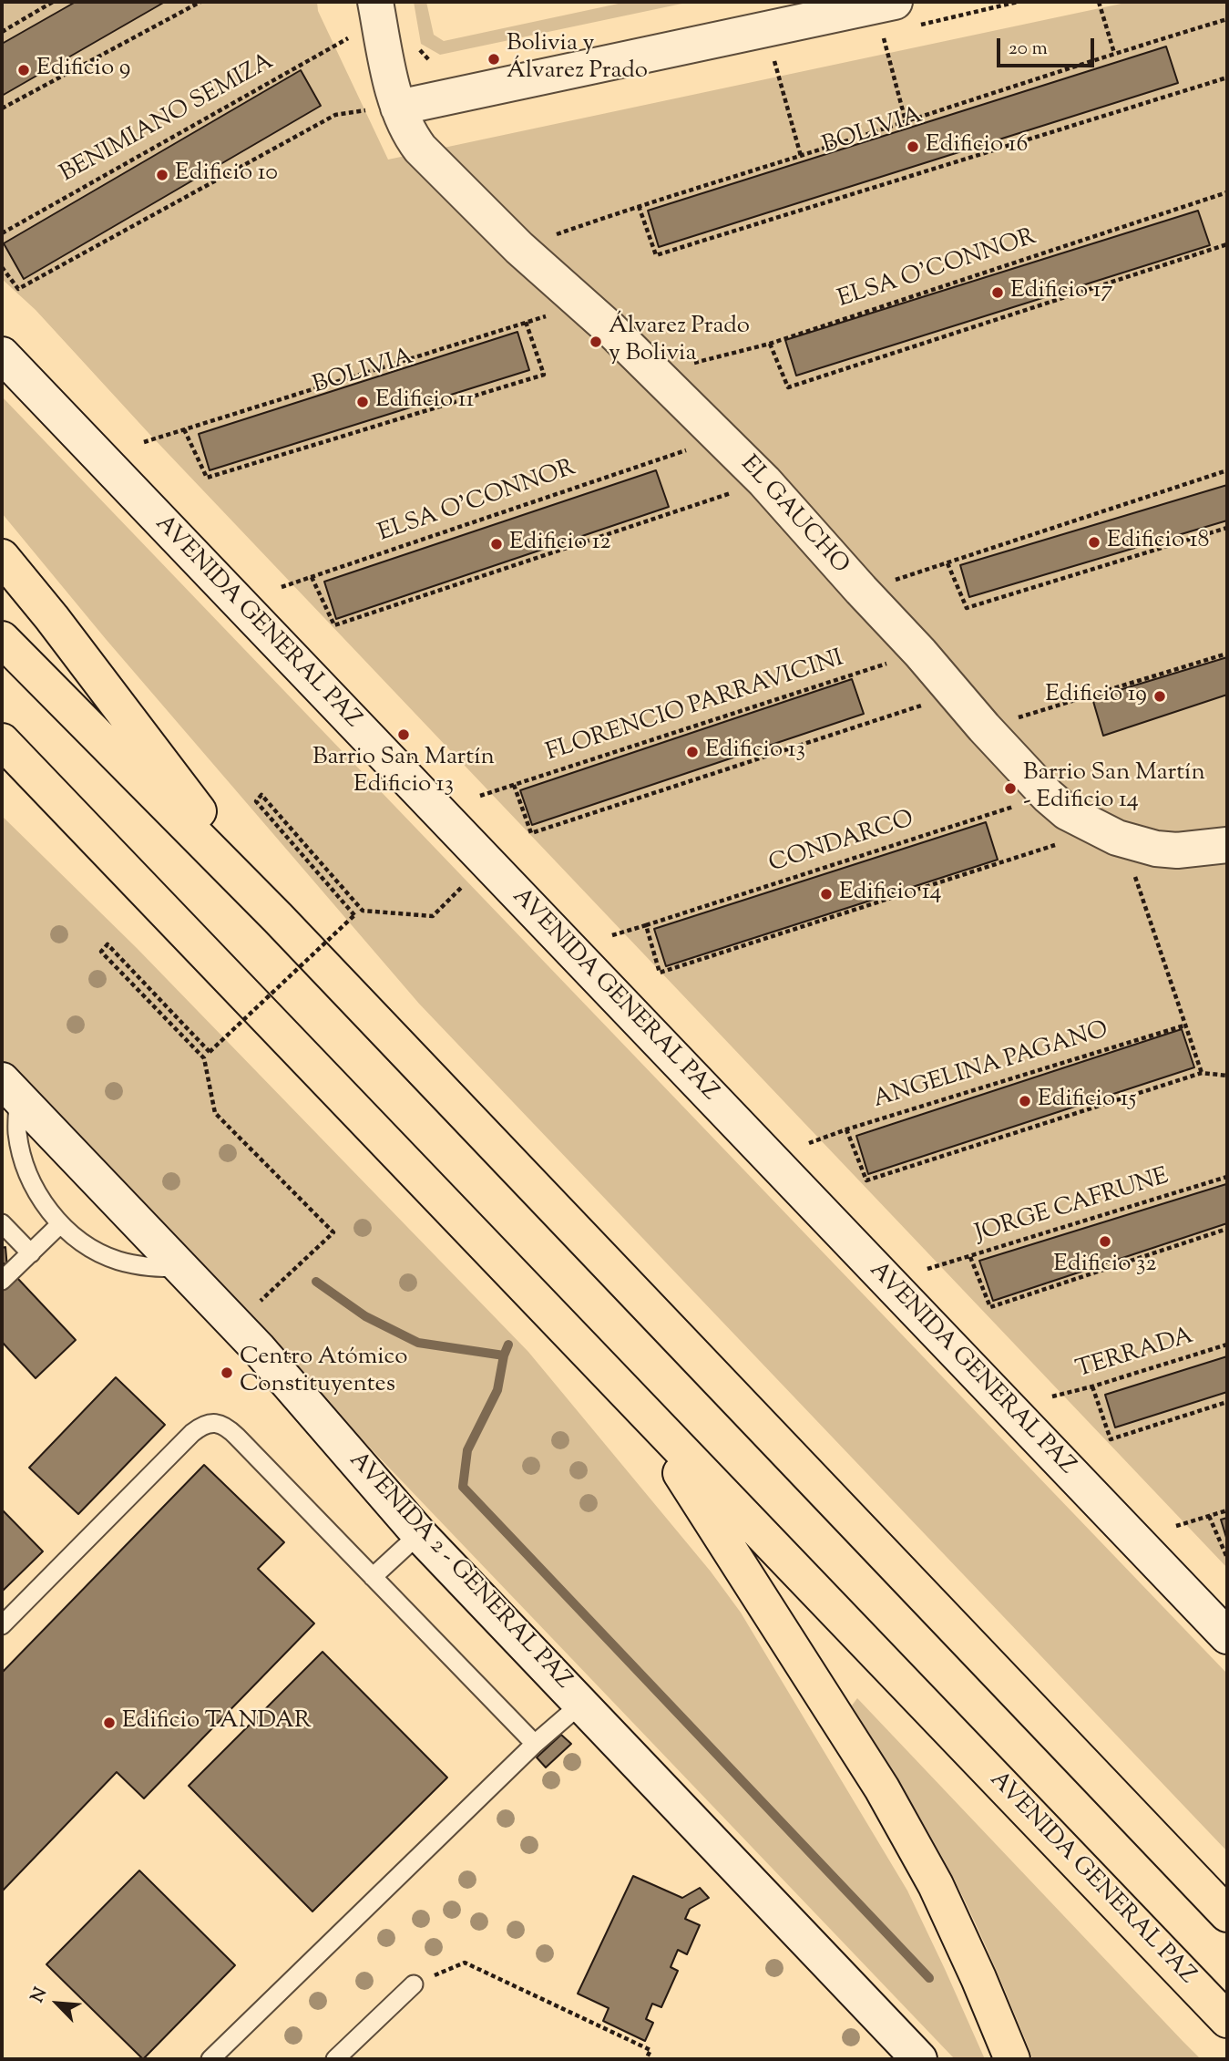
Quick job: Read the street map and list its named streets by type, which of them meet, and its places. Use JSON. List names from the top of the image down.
{
  "streets": {
    "highway": ["AVENIDA GENERAL PAZ"],
    "street": ["EL GAUCHO", "AVENIDA 2 - GENERAL PAZ"],
    "path": [
      "BENIMIANO SEMIZA",
      "BOLIVIA",
      "ELSA O'CONNOR",
      "FLORENCIO PARRAVICINI",
      "CONDARCO",
      "ANGELINA PAGANO",
      "JORGE CAFRUNE",
      "TERRADA"
    ]
  },
  "crossings": [
    ["BOLIVIA", "EL GAUCHO"],
    ["ELSA O'CONNOR", "EL GAUCHO"],
    ["EL GAUCHO", "FLORENCIO PARRAVICINI"],
    ["EL GAUCHO", "CONDARCO"]
  ],
  "places": [
    "Bolivia y Álvarez Prado",
    "Edificio 9",
    "Edificio 16",
    "Edificio 10",
    "Edificio 17",
    "Álvarez Prado y Bolivia",
    "Edificio 11",
    "Edificio 18",
    "Edificio 12",
    "Edificio 19",
    "Barrio San Martín Edificio 13",
    "Edificio 13",
    "Barrio San Martín - Edificio 14",
    "Edificio 14",
    "Edificio 15",
    "Edificio 32",
    "Centro Atómico Constituyentes",
    "Edificio TANDAR"
  ],
  "scale_bar": "20 m",
  "north": "top left"
}
